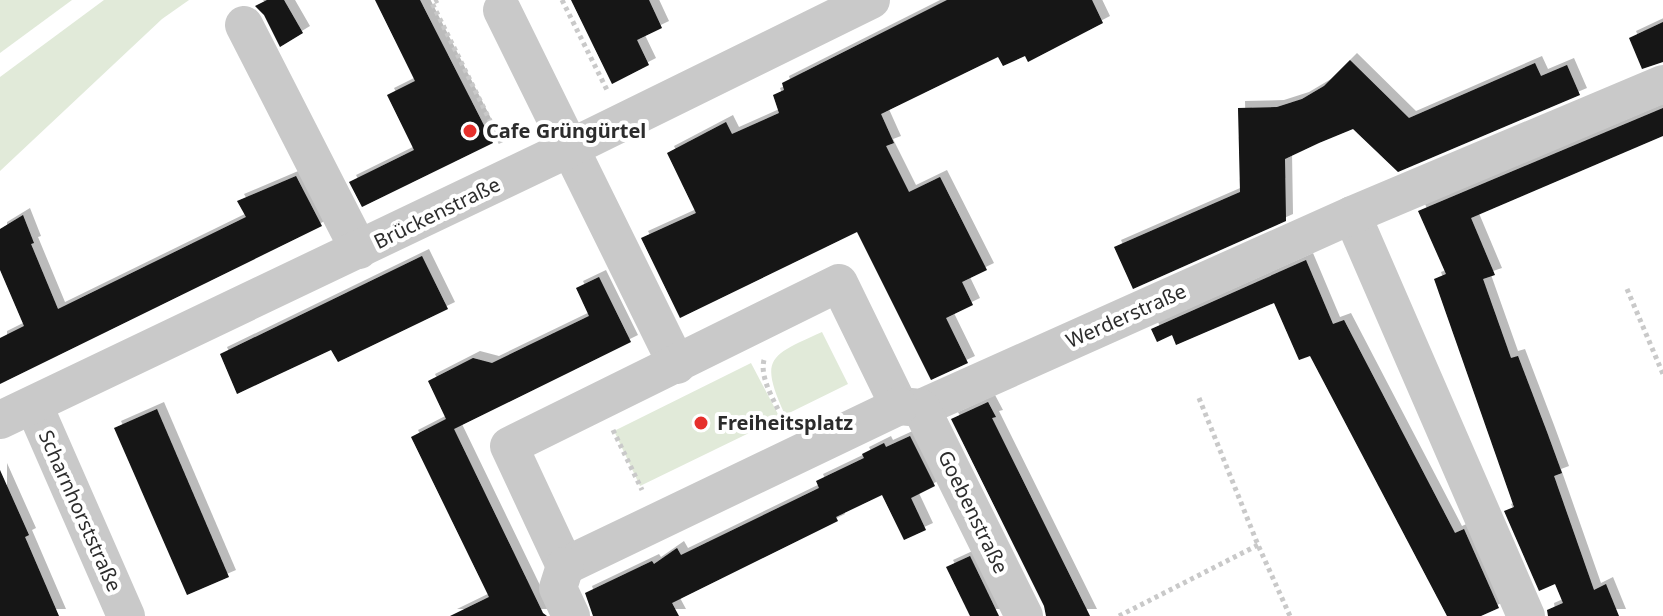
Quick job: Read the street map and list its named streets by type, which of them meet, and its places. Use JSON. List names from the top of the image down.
{
  "streets": {
    "street": [
      "Brückenstraße",
      "Werderstraße",
      "Scharnhorststraße",
      "Goebenstraße"
    ]
  },
  "crossings": [
    ["Brückenstraße", "Scharnhorststraße"],
    ["Werderstraße", "Goebenstraße"]
  ],
  "places": ["Cafe Grüngürtel", "Freiheitsplatz"]
}
